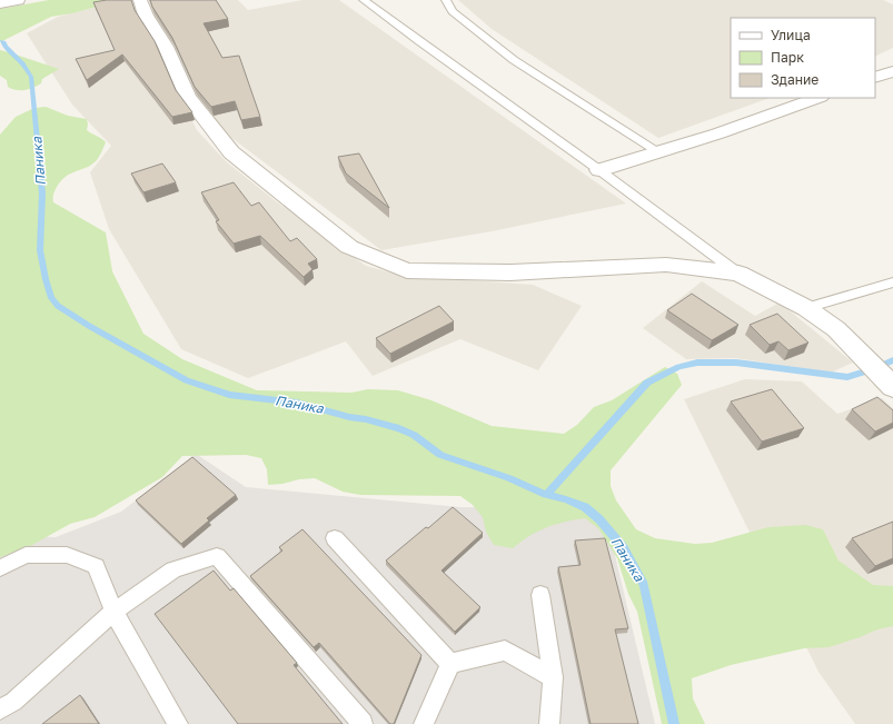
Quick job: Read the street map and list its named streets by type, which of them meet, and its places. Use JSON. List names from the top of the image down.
{
  "water": ["Паника"],
  "legend": ["Улица", "Парк", "Здание"]
}
